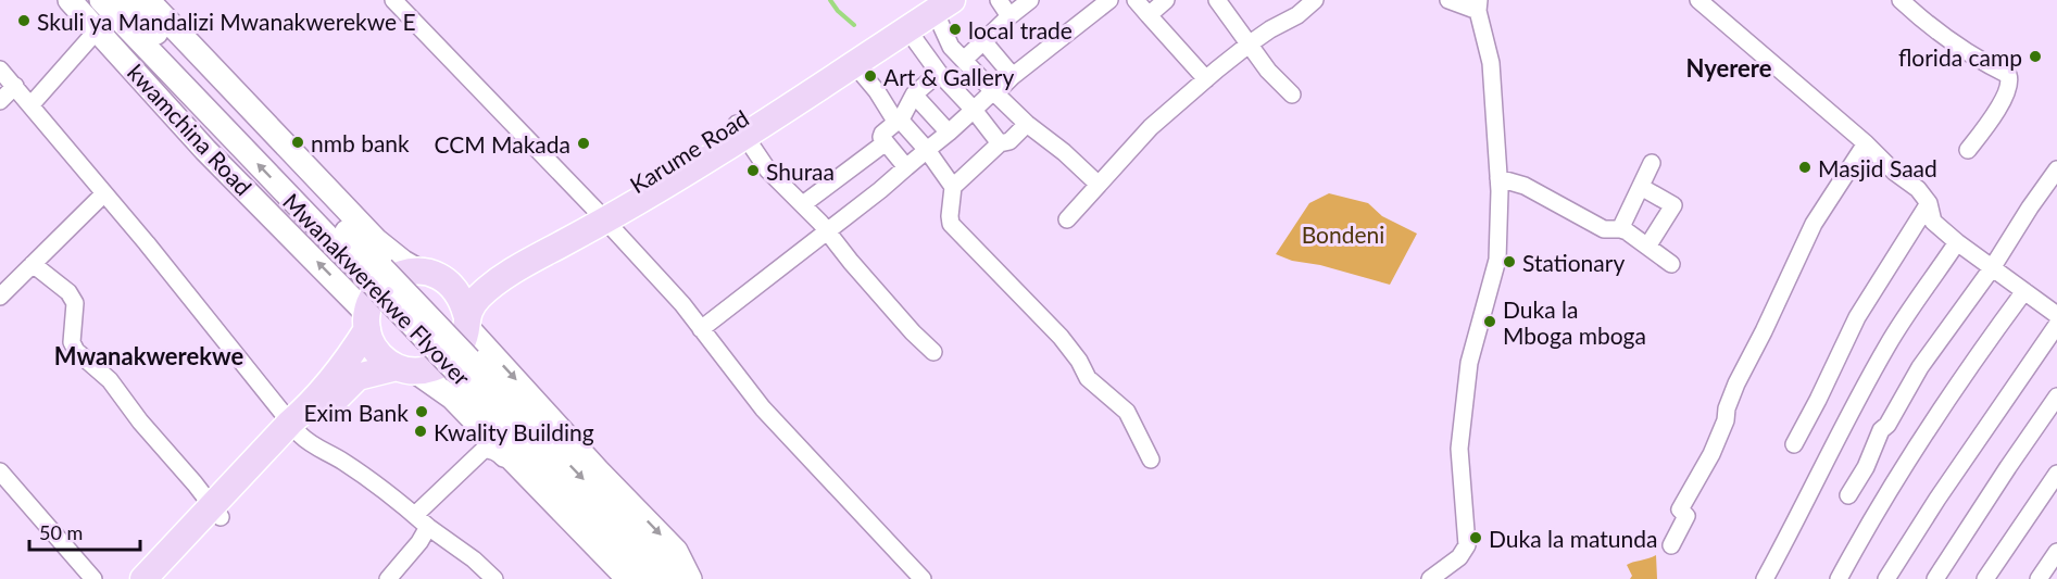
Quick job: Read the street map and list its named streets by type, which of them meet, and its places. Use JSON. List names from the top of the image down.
{
  "streets": {
    "main road": ["kwamchina Road", "Karume Road", "Mwanakwerekwe Flyover"]
  },
  "crossings": [
    ["kwamchina Road", "Karume Road"]
  ],
  "districts": ["Nyerere", "Mwanakwerekwe"],
  "parks": ["Bondeni"],
  "places": [
    "Skuli ya Mandalizi Mwanakwerekwe E",
    "local trade",
    "florida camp",
    "Art & Gallery",
    "nmb bank",
    "CCM Makada",
    "Masjid Saad",
    "Shuraa",
    "Stationary",
    "Duka la Mboga mboga",
    "Exim Bank",
    "Kwality Building",
    "Duka la matunda"
  ],
  "scale_bar": "50 m"
}
